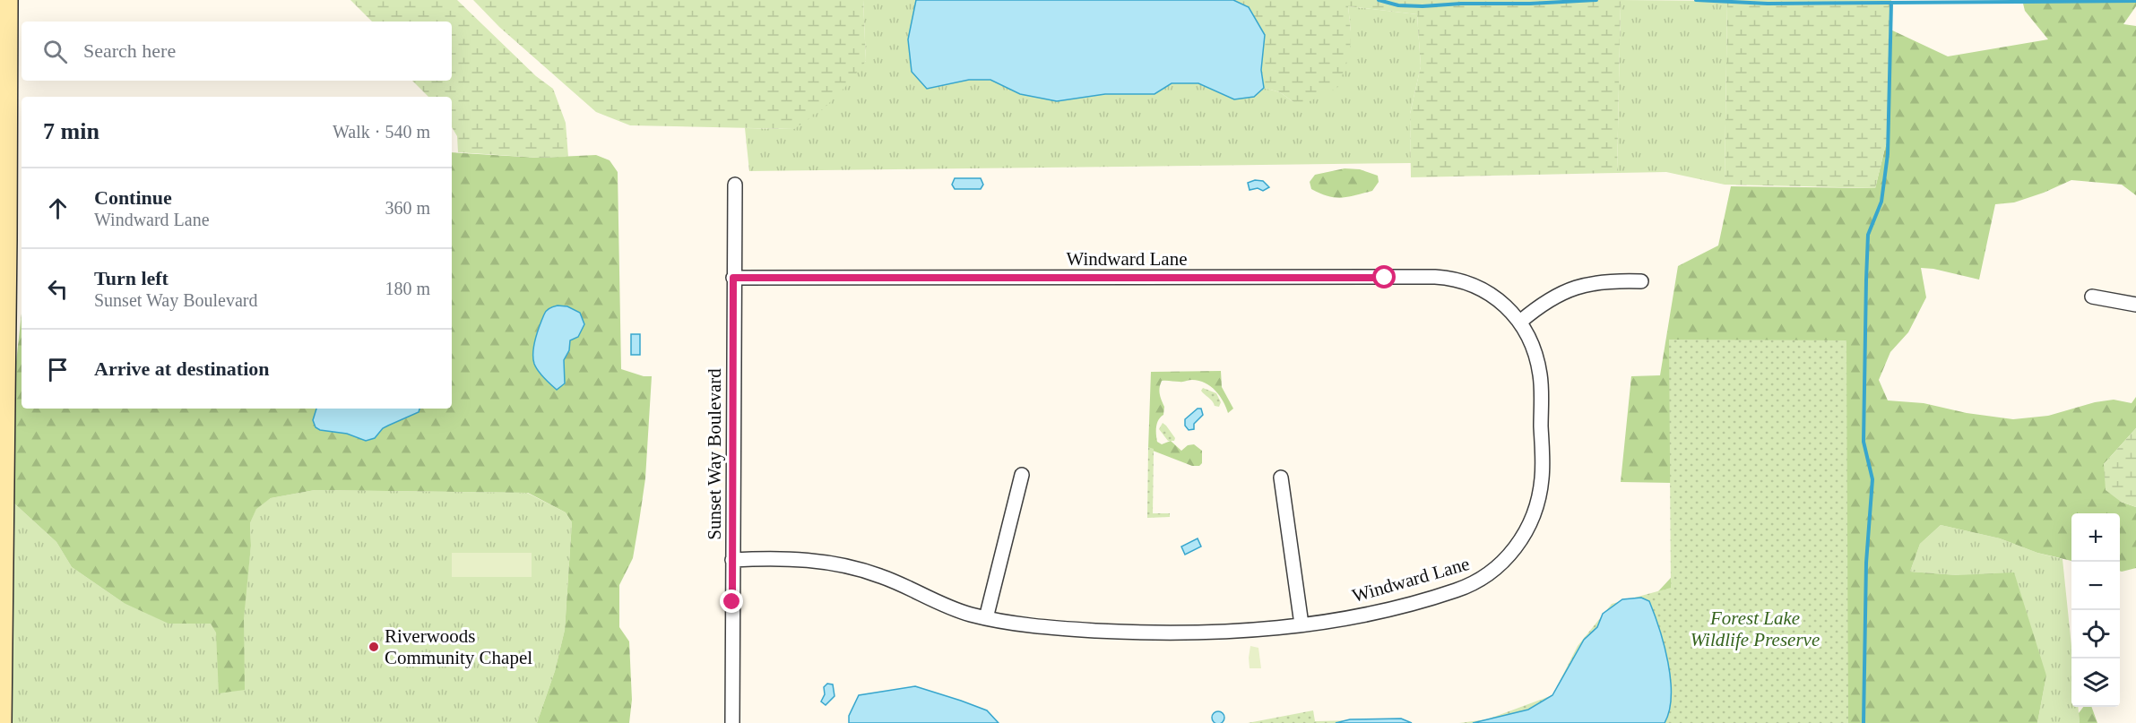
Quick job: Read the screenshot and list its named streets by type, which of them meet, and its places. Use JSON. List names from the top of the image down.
{
  "streets": {
    "street": ["Windward Lane", "Sunset Way Boulevard"]
  },
  "crossings": [
    ["Windward Lane", "Sunset Way Boulevard"]
  ],
  "parks": ["Forest Lake Wildlife Preserve"],
  "places": ["Riverwoods Community Chapel"],
  "page": {
    "search": "Search here",
    "heading": ["7 min", "Walk · 540 m"],
    "list": [
      ["Continue", "Windward Lane", "360 m"],
      ["Turn left", "Sunset Way Boulevard", "180 m"],
      "Arrive at destination"
    ],
    "map_buttons": ["+", "−"]
  }
}
